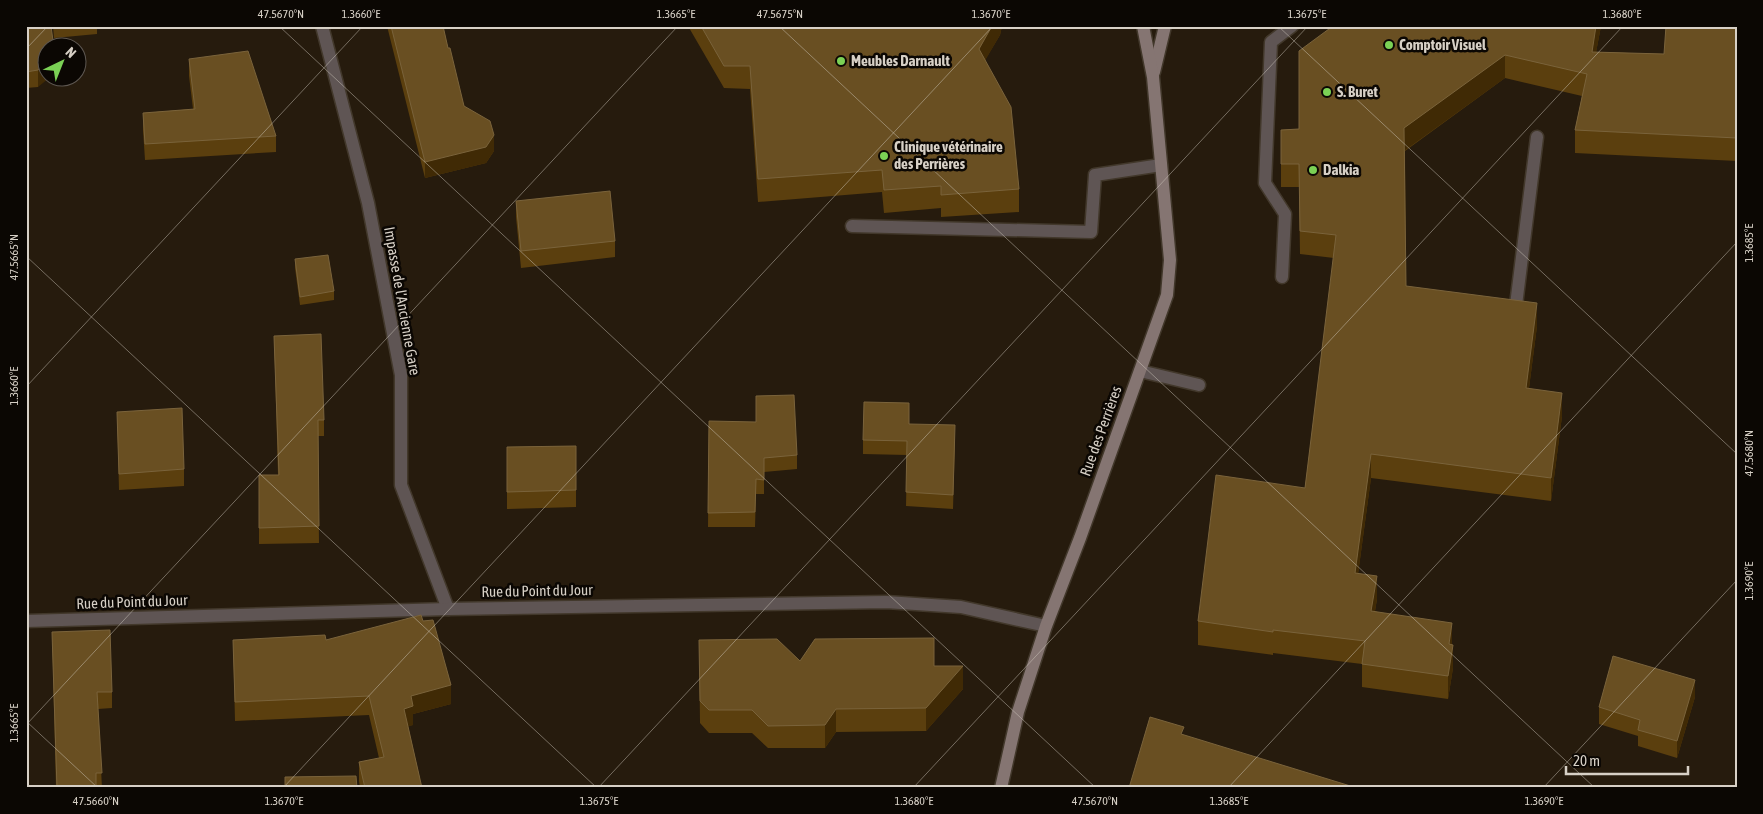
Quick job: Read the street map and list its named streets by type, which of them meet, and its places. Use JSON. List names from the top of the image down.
{
  "streets": {
    "street": ["Impasse de l’Ancienne Gare", "Rue des Perrières", "Rue du Point du Jour"]
  },
  "crossings": [
    ["Impasse de l’Ancienne Gare", "Rue du Point du Jour"],
    ["Rue des Perrières", "Rue du Point du Jour"]
  ],
  "places": [
    "Comptoir Visuel",
    "Meubles Darnault",
    "S. Buret",
    "Clinique vétérinaire des Perrières",
    "Dalkia"
  ],
  "scale_bar": "20 m",
  "north": "top right",
  "coordinates": [
    "47.5670°N",
    "1.3660°E",
    "1.3665°E",
    "47.5675°N",
    "1.3670°E",
    "1.3675°E",
    "1.3680°E",
    "1.3685°E",
    "47.5665°N",
    "47.5680°N",
    "1.3690°E",
    "47.5660°N"
  ]
}
